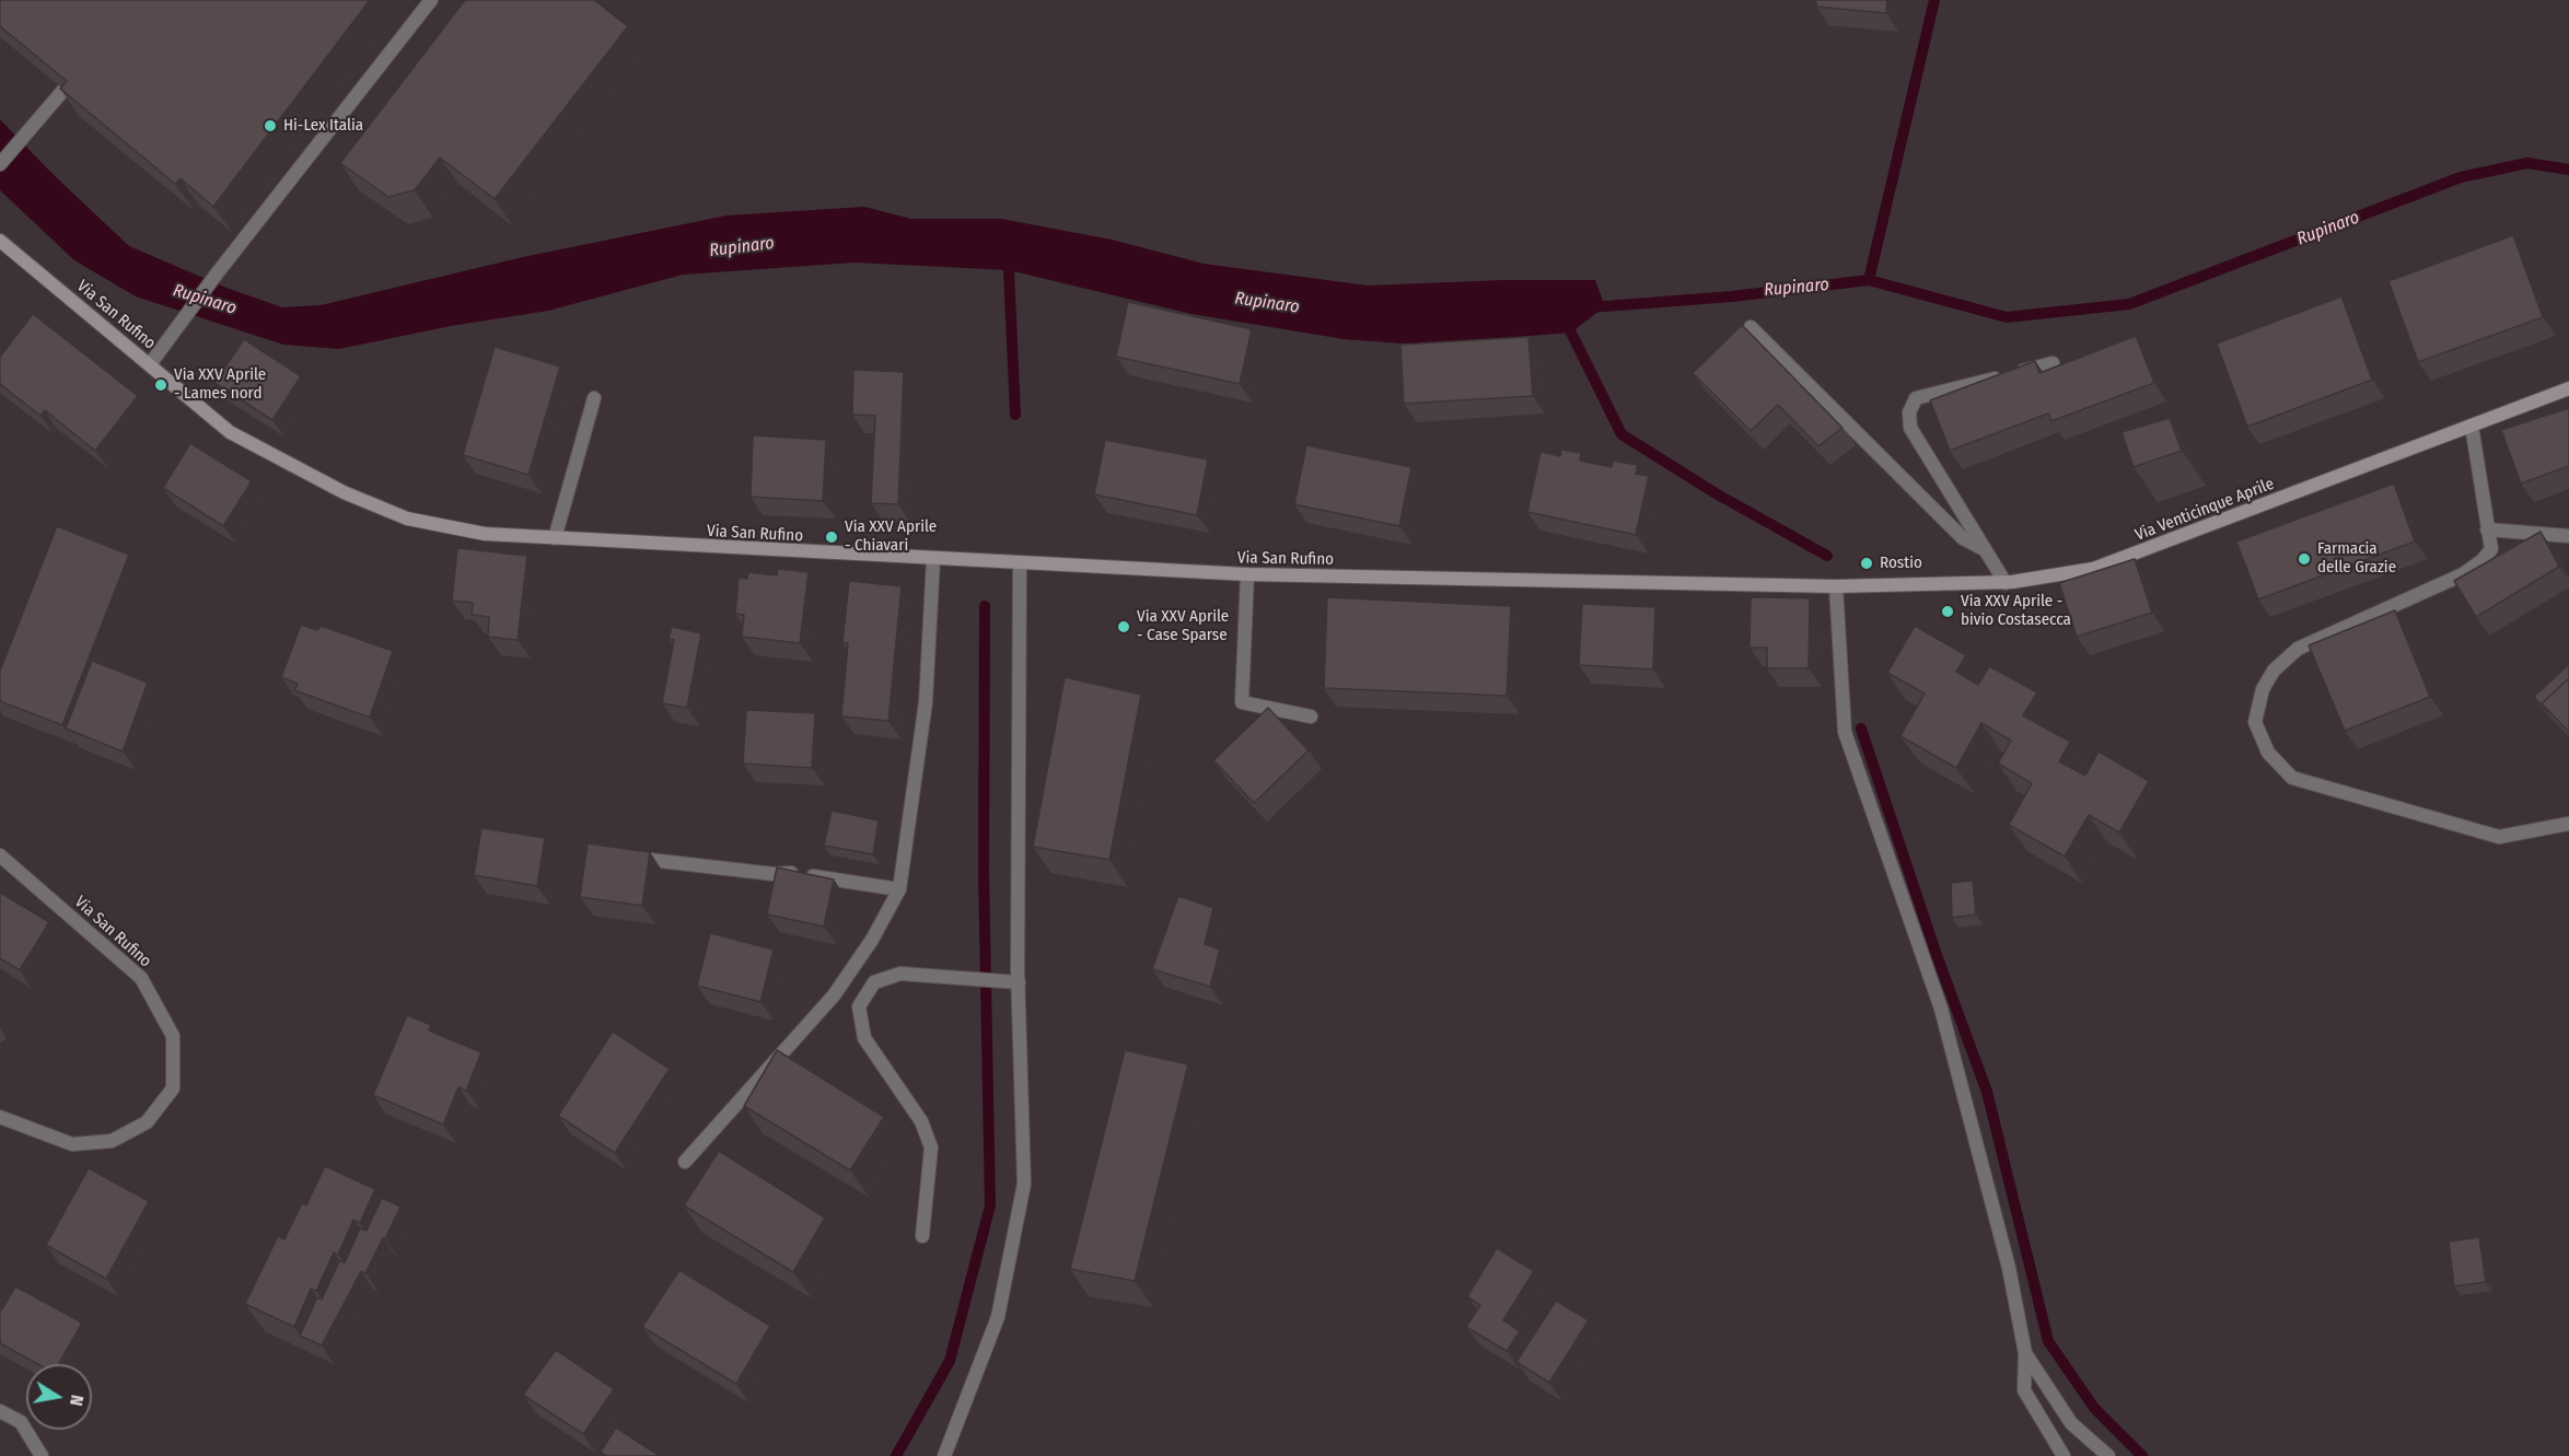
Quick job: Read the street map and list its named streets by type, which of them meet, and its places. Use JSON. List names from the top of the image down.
{
  "streets": {
    "main road": ["Via San Rufino", "Via Venticinque Aprile"]
  },
  "crossings": [
    ["Via San Rufino", "Via Venticinque Aprile"]
  ],
  "water": ["Rupinaro"],
  "places": [
    "Hi-Lex Italia",
    "Via XXV Aprile - Lames nord",
    "Via XXV Aprile - Chiavari",
    "Farmacia delle Grazie",
    "Rostio",
    "Via XXV Aprile - bivio Costasecca",
    "Via XXV Aprile - Case Sparse"
  ],
  "north": "right"
}
